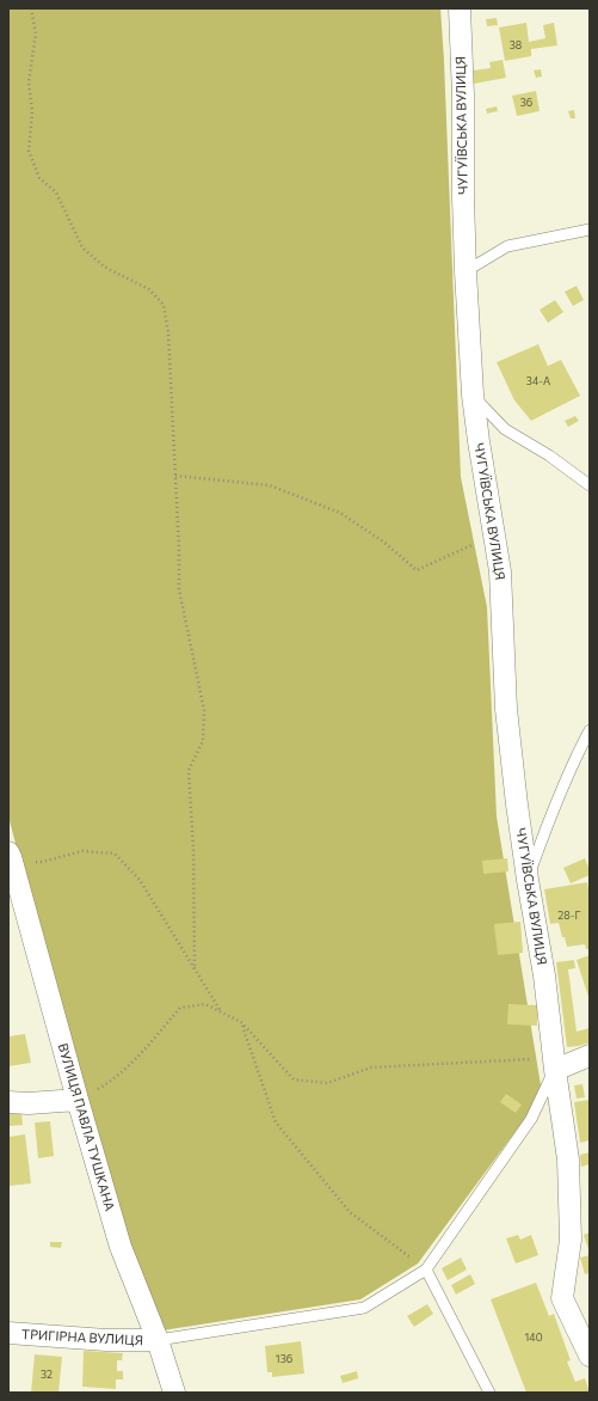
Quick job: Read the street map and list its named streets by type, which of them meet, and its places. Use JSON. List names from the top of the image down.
{
  "streets": {
    "street": ["ЧУГУЇВСЬКА ВУЛИЦЯ", "ВУЛИЦЯ ПАВЛА ТУШКАНА", "ТРИГІРНА ВУЛИЦЯ"]
  },
  "crossings": [
    ["ВУЛИЦЯ ПАВЛА ТУШКАНА", "ТРИГІРНА ВУЛИЦЯ"]
  ],
  "house_numbers": [
    "38",
    "36",
    "34-А",
    "28-Г",
    "140",
    "136",
    "32"
  ]
}
